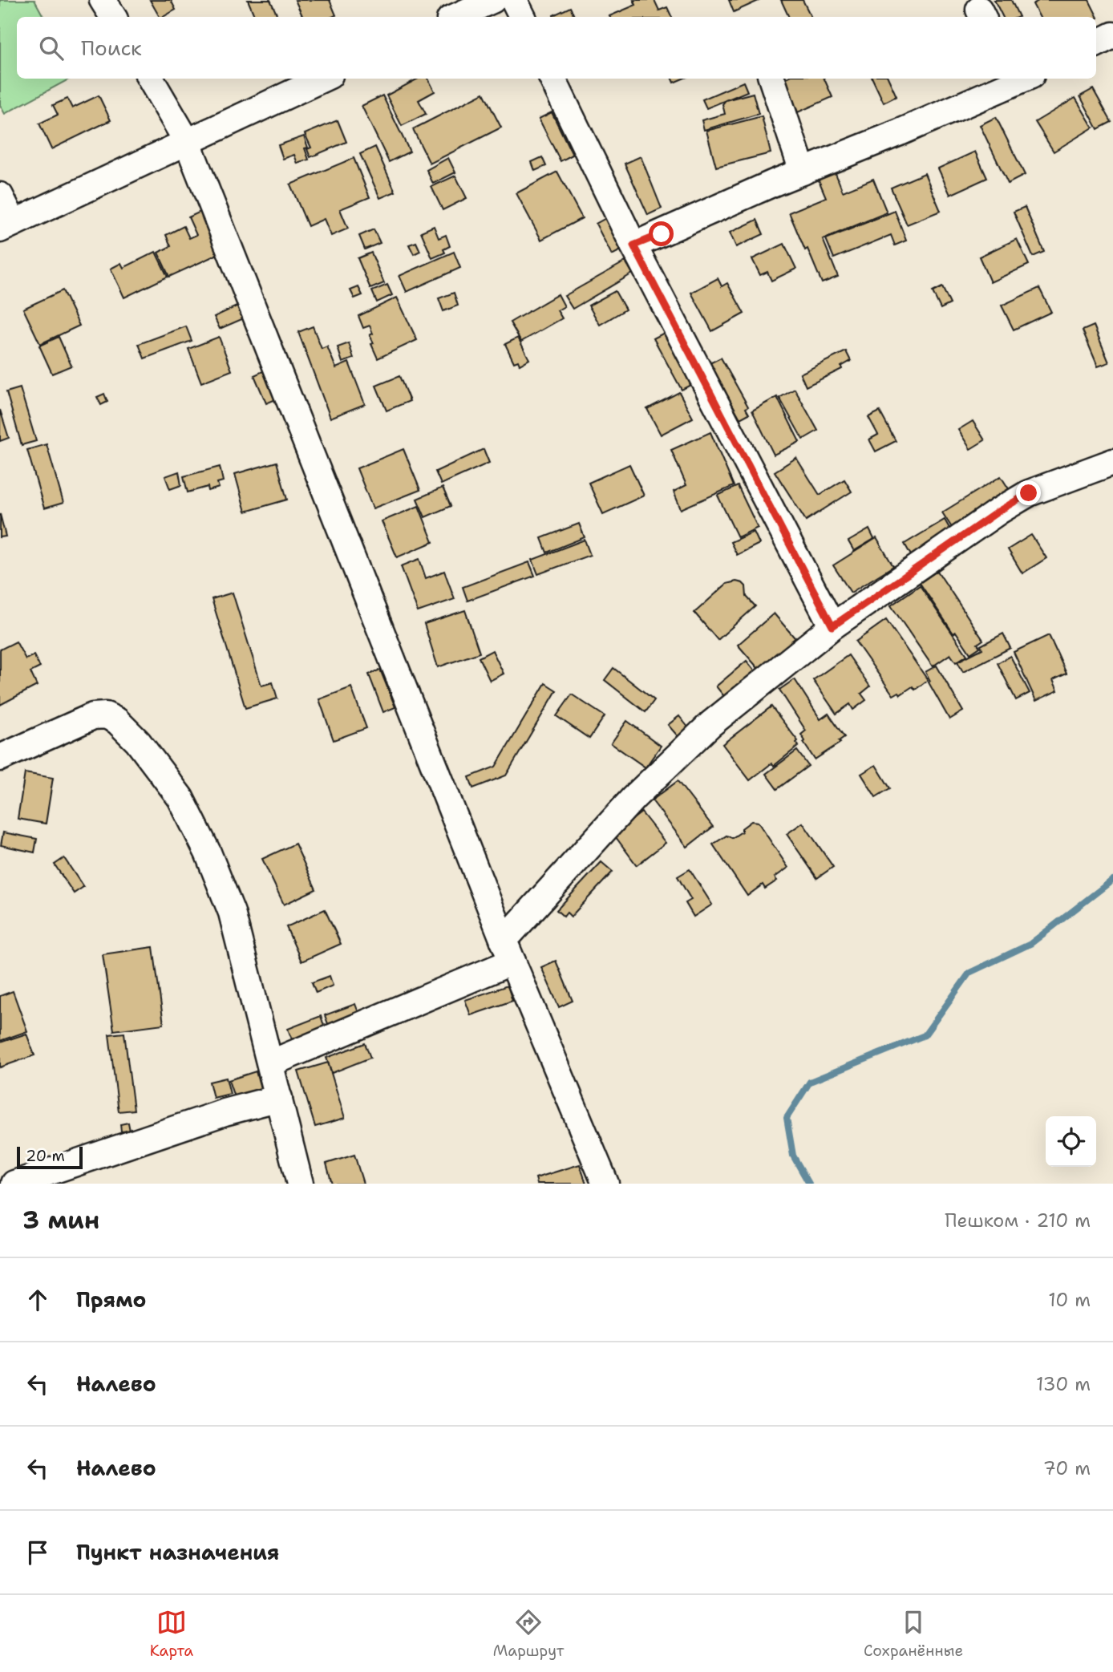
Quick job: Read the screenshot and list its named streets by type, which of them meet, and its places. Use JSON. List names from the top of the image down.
{
  "scale_bar": "20 m",
  "page": {
    "search": "Поиск",
    "scale": "20 m",
    "heading": ["3 мин", "Пешком · 210 m"],
    "list": [
      ["Прямо", "10 m"],
      ["Налево", "130 m"],
      ["Налево", "70 m"],
      "Пункт назначения"
    ],
    "nav": ["Карта", "Маршрут", "Сохранённые"]
  }
}
